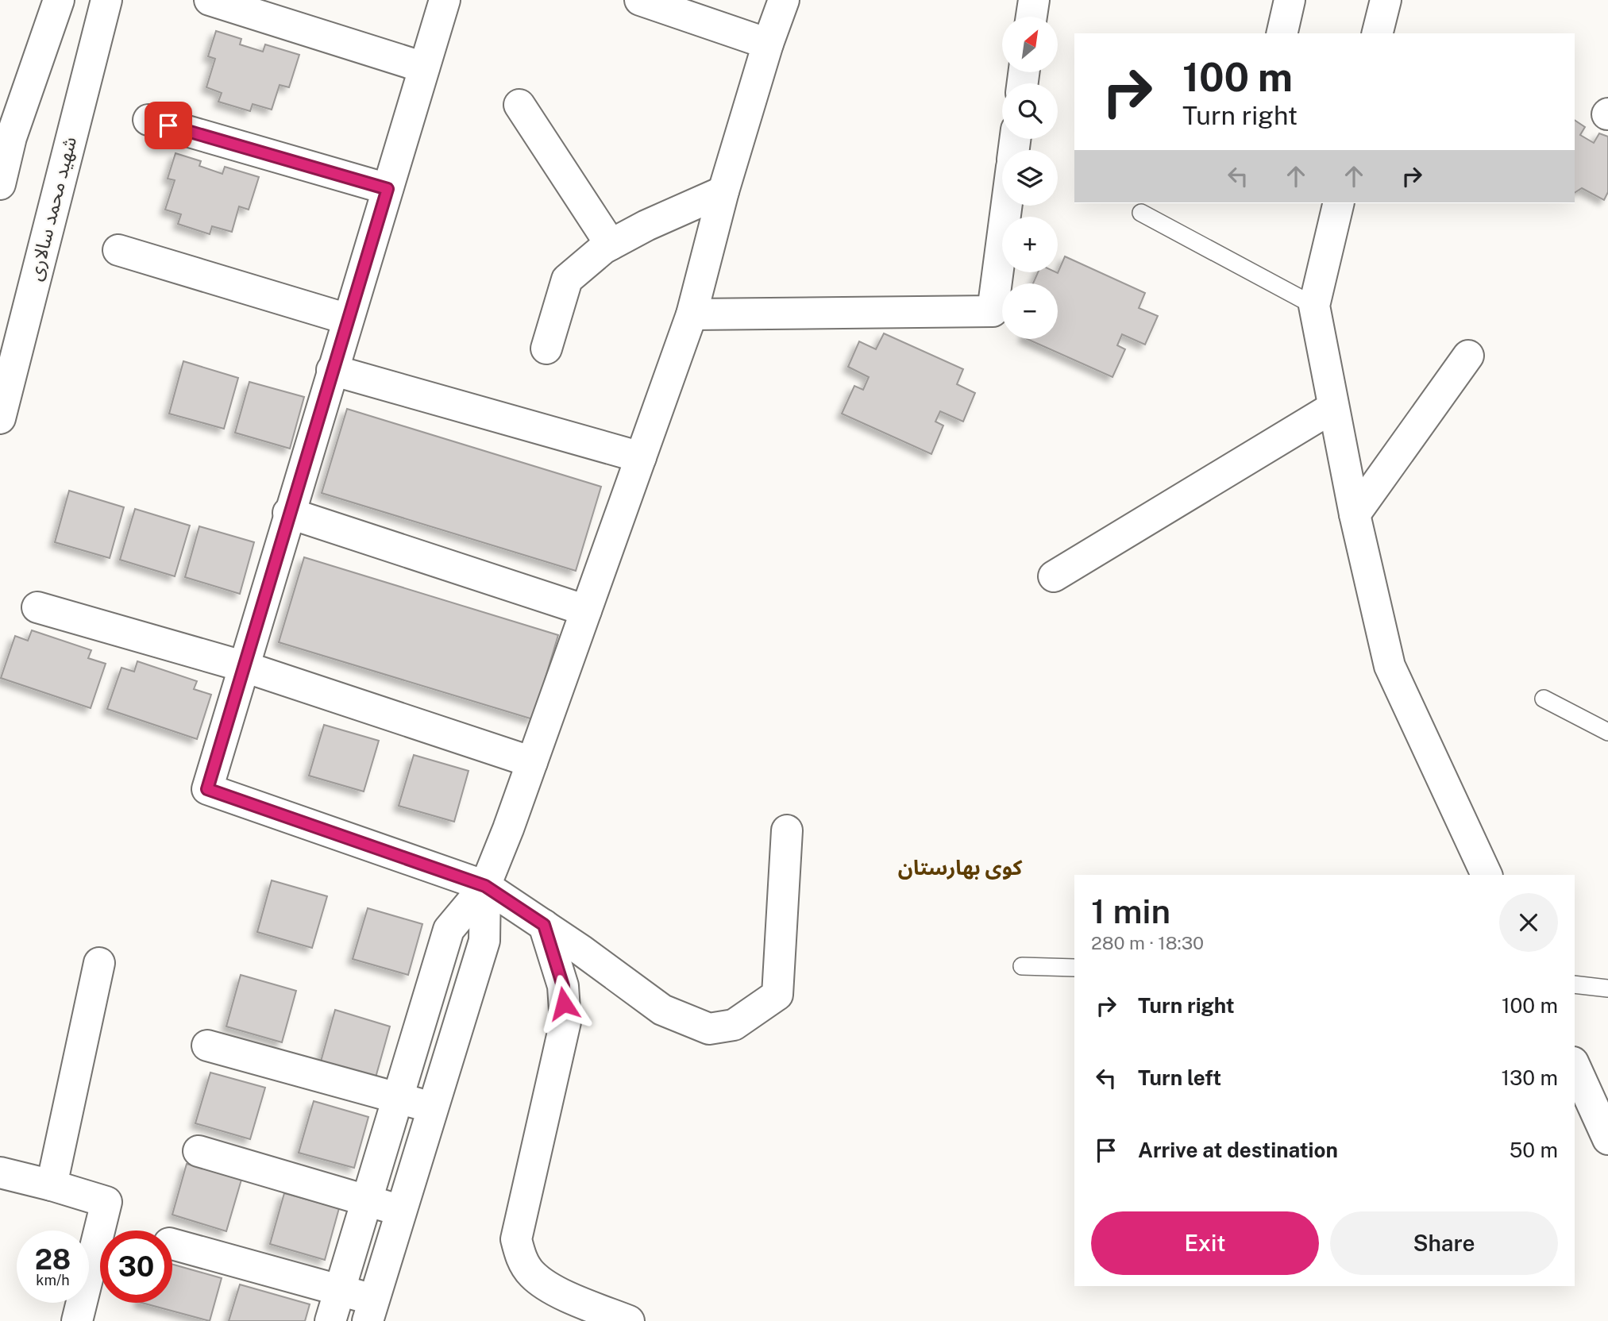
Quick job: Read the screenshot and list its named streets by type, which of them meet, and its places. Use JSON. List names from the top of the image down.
{
  "streets": {
    "street": ["شهید محمد سالاری"]
  },
  "districts": ["کوی بهارستان"],
  "north": "top right",
  "page": {
    "map_buttons": ["+", "−"],
    "turn": ["100 m", "Turn right"],
    "heading": ["1 min", "280 m · 18:30"],
    "list": [
      {
        "name": "Turn right",
        "value": "100 m"
      },
      {
        "name": "Turn left",
        "value": "130 m"
      },
      {
        "name": "Arrive at destination",
        "value": "50 m"
      }
    ],
    "buttons": ["Exit", "Share"],
    "speed": "28 km/h",
    "limit": "30"
  }
}
